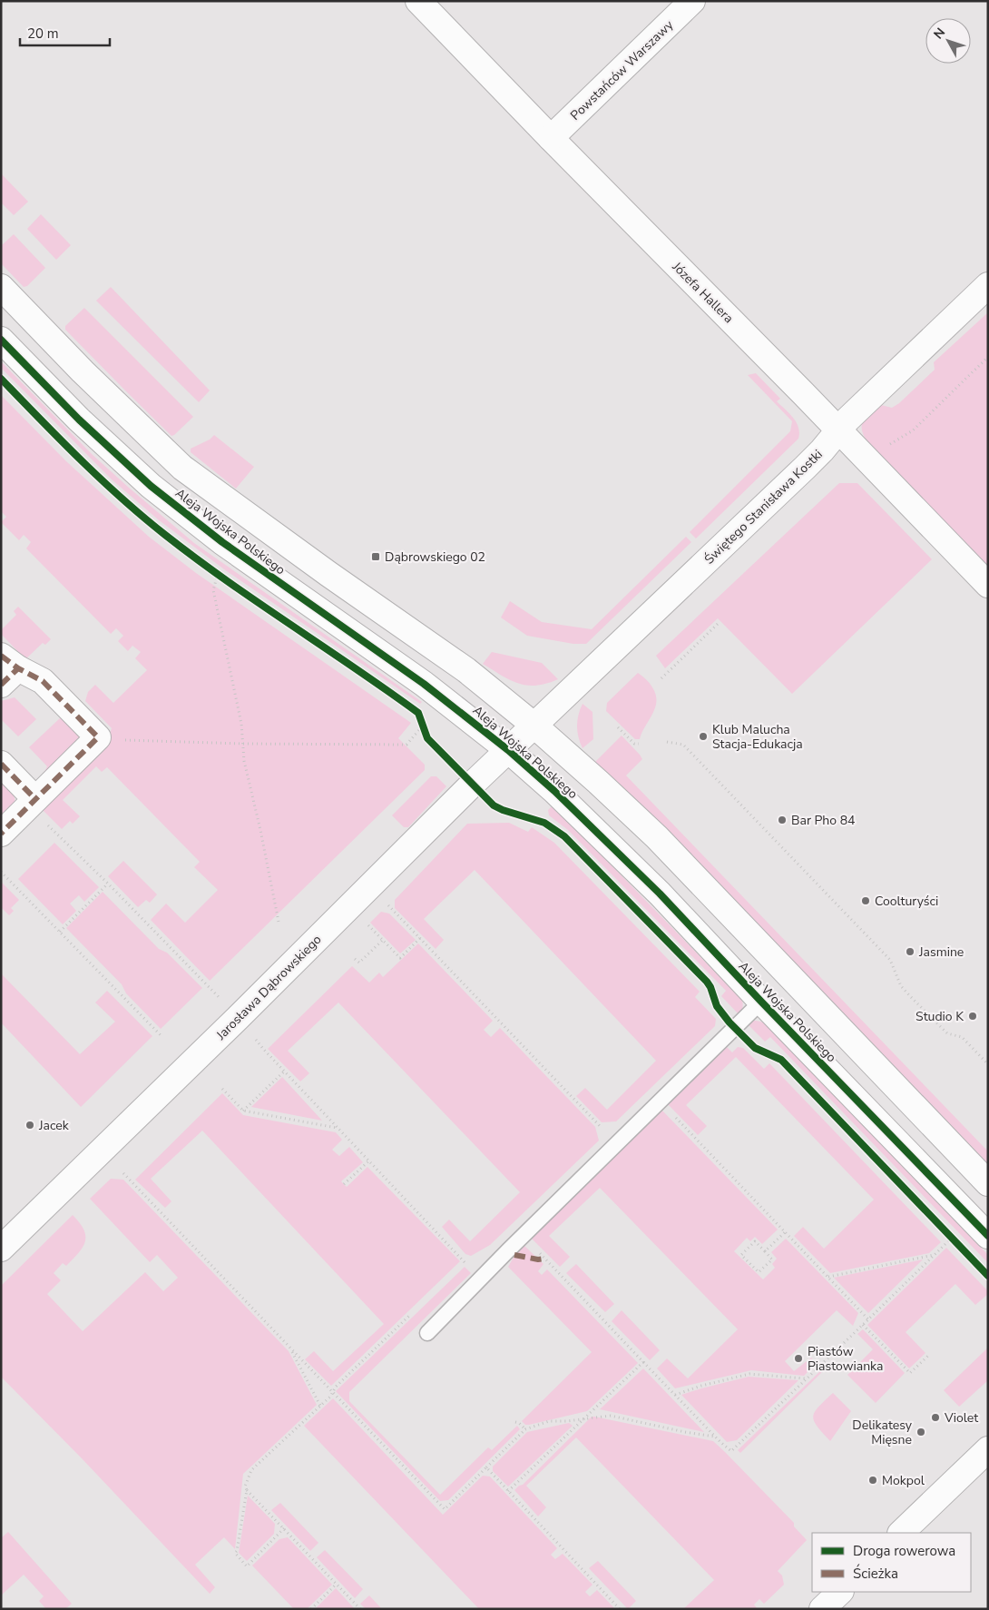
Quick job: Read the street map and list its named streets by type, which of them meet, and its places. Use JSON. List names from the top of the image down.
{
  "streets": {
    "street": [
      "Powstańców Warszawy",
      "Józefa Hallera",
      "Świętego Stanisława Kostki",
      "Aleja Wojska Polskiego",
      "Jarosława Dąbrowskiego"
    ]
  },
  "crossings": [
    ["Powstańców Warszawy", "Józefa Hallera"],
    ["Józefa Hallera", "Świętego Stanisława Kostki"],
    ["Świętego Stanisława Kostki", "Aleja Wojska Polskiego"],
    ["Świętego Stanisława Kostki", "Jarosława Dąbrowskiego"],
    ["Aleja Wojska Polskiego", "Jarosława Dąbrowskiego"]
  ],
  "places": {
    "transit": ["Dąbrowskiego 02"],
    "other": [
      "Klub Malucha Stacja-Edukacja",
      "Bar Pho 84",
      "Coolturyści",
      "Jasmine",
      "Studio K",
      "Jacek",
      "Piastów Piastowianka",
      "Violet",
      "Delikatesy Mięsne",
      "Mokpol"
    ]
  },
  "legend": ["Droga rowerowa", "Ścieżka"],
  "scale_bar": "20 m",
  "north": "top left"
}
